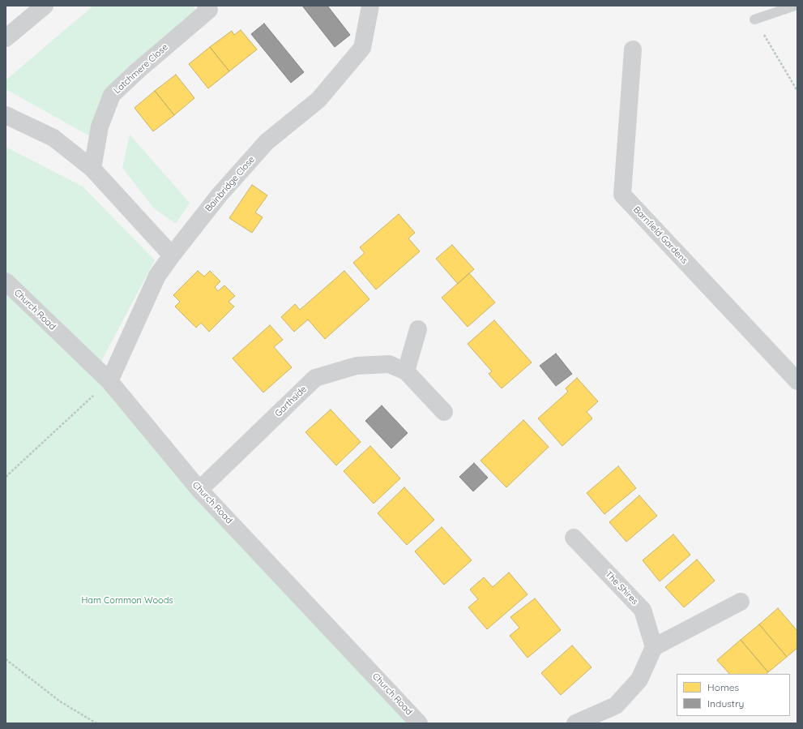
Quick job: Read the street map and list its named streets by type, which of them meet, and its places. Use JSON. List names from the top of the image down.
{
  "streets": {
    "street": [
      "Latchmere Close",
      "Bainbridge Close",
      "Barnfield Gardens",
      "Church Road",
      "Garthside",
      "The Shires"
    ]
  },
  "crossings": [
    ["Bainbridge Close", "Church Road"],
    ["Church Road", "Garthside"]
  ],
  "parks": ["Ham Common Woods"],
  "legend": ["Homes", "Industry"]
}
